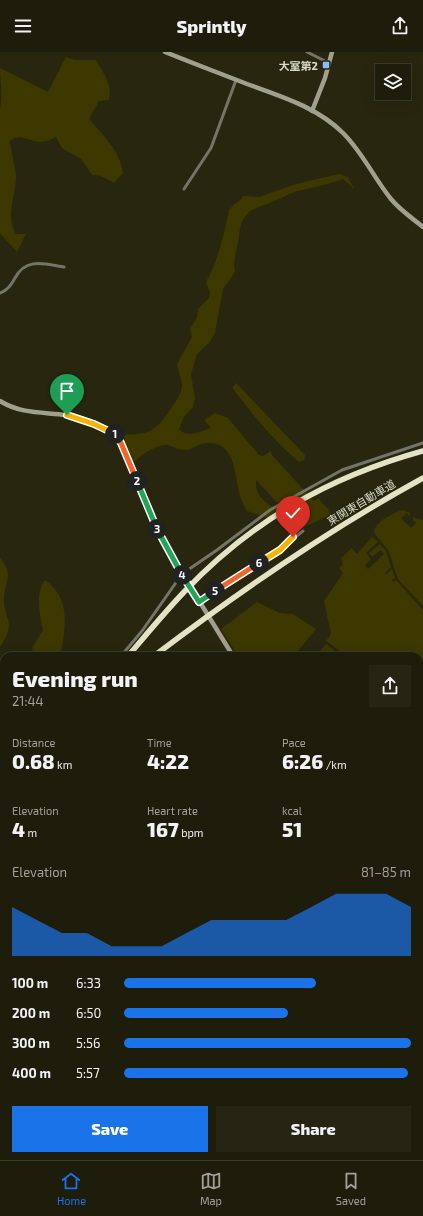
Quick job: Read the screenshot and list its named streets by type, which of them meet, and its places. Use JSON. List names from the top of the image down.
{
  "streets": {
    "highway": ["東関東自動車道"]
  },
  "places": {
    "transit": ["大室第2"]
  },
  "page": {
    "header": "Sprintly",
    "pins": [
      "1",
      "2",
      "3",
      "6",
      "4",
      "5"
    ],
    "heading": ["Evening run", "21:44"],
    "stats": [
      ["Distance", "0.68 km"],
      ["Time", "4:22"],
      ["Pace", "6:26 /km"],
      ["Elevation", "4 m"],
      ["Heart rate", "167 bpm"],
      ["kcal", "51"]
    ],
    "chart": ["Elevation", "81–85 m"],
    "list": [
      {
        "name": "100 m",
        "note": "6:33"
      },
      {
        "name": "200 m",
        "note": "6:50"
      },
      {
        "name": "300 m",
        "note": "5:56"
      },
      {
        "name": "400 m",
        "note": "5:57"
      }
    ],
    "buttons": ["Save", "Share"],
    "tabs": ["Home", "Map", "Saved"]
  }
}
